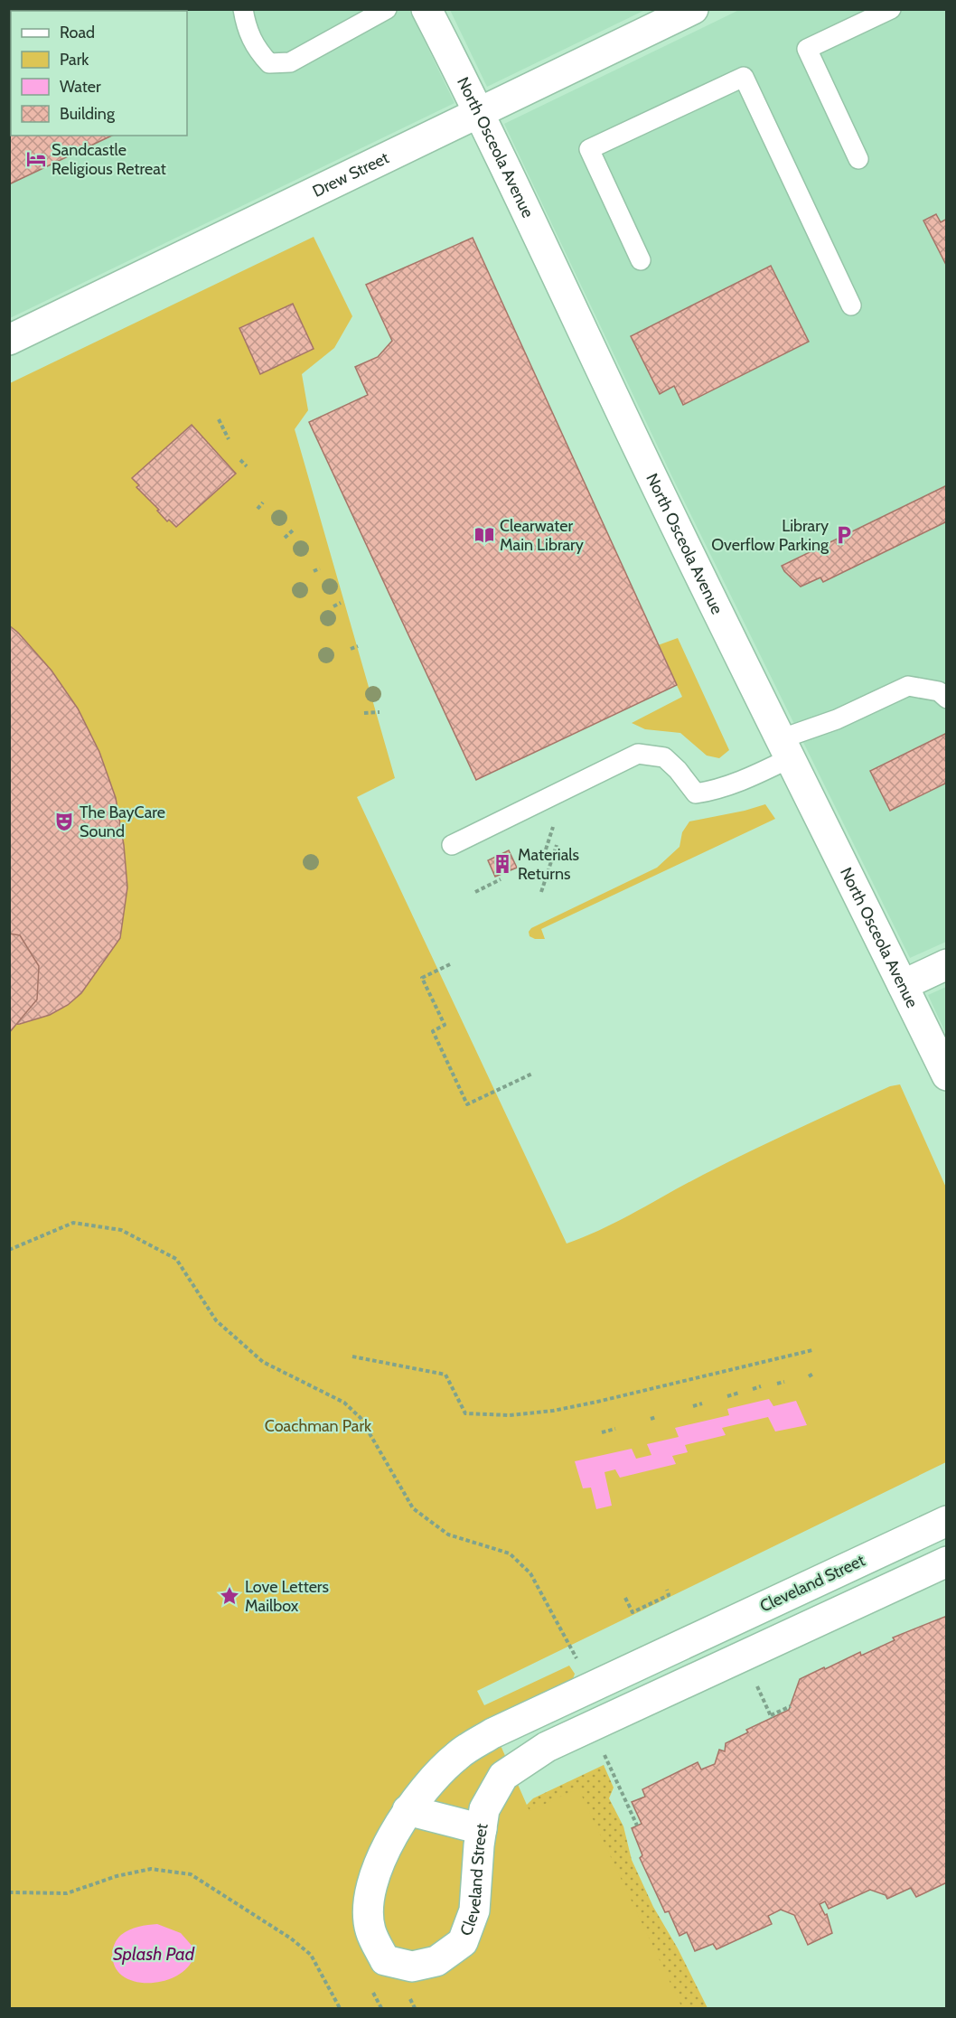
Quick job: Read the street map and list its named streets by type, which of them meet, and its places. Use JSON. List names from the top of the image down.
{
  "streets": {
    "street": ["North Osceola Avenue", "Drew Street", "Cleveland Street"]
  },
  "crossings": [
    ["North Osceola Avenue", "Drew Street"]
  ],
  "water": ["Splash Pad"],
  "parks": ["Coachman Park"],
  "places": {
    "hotel": ["Sandcastle Religious Retreat"],
    "library": ["Clearwater Main Library"],
    "parking": ["Library Overflow Parking"],
    "theatre": ["The BayCare Sound"],
    "building": ["Materials Returns"],
    "place": ["Love Letters Mailbox"]
  },
  "legend": [
    "Road",
    "Park",
    "Water",
    "Building"
  ]
}
